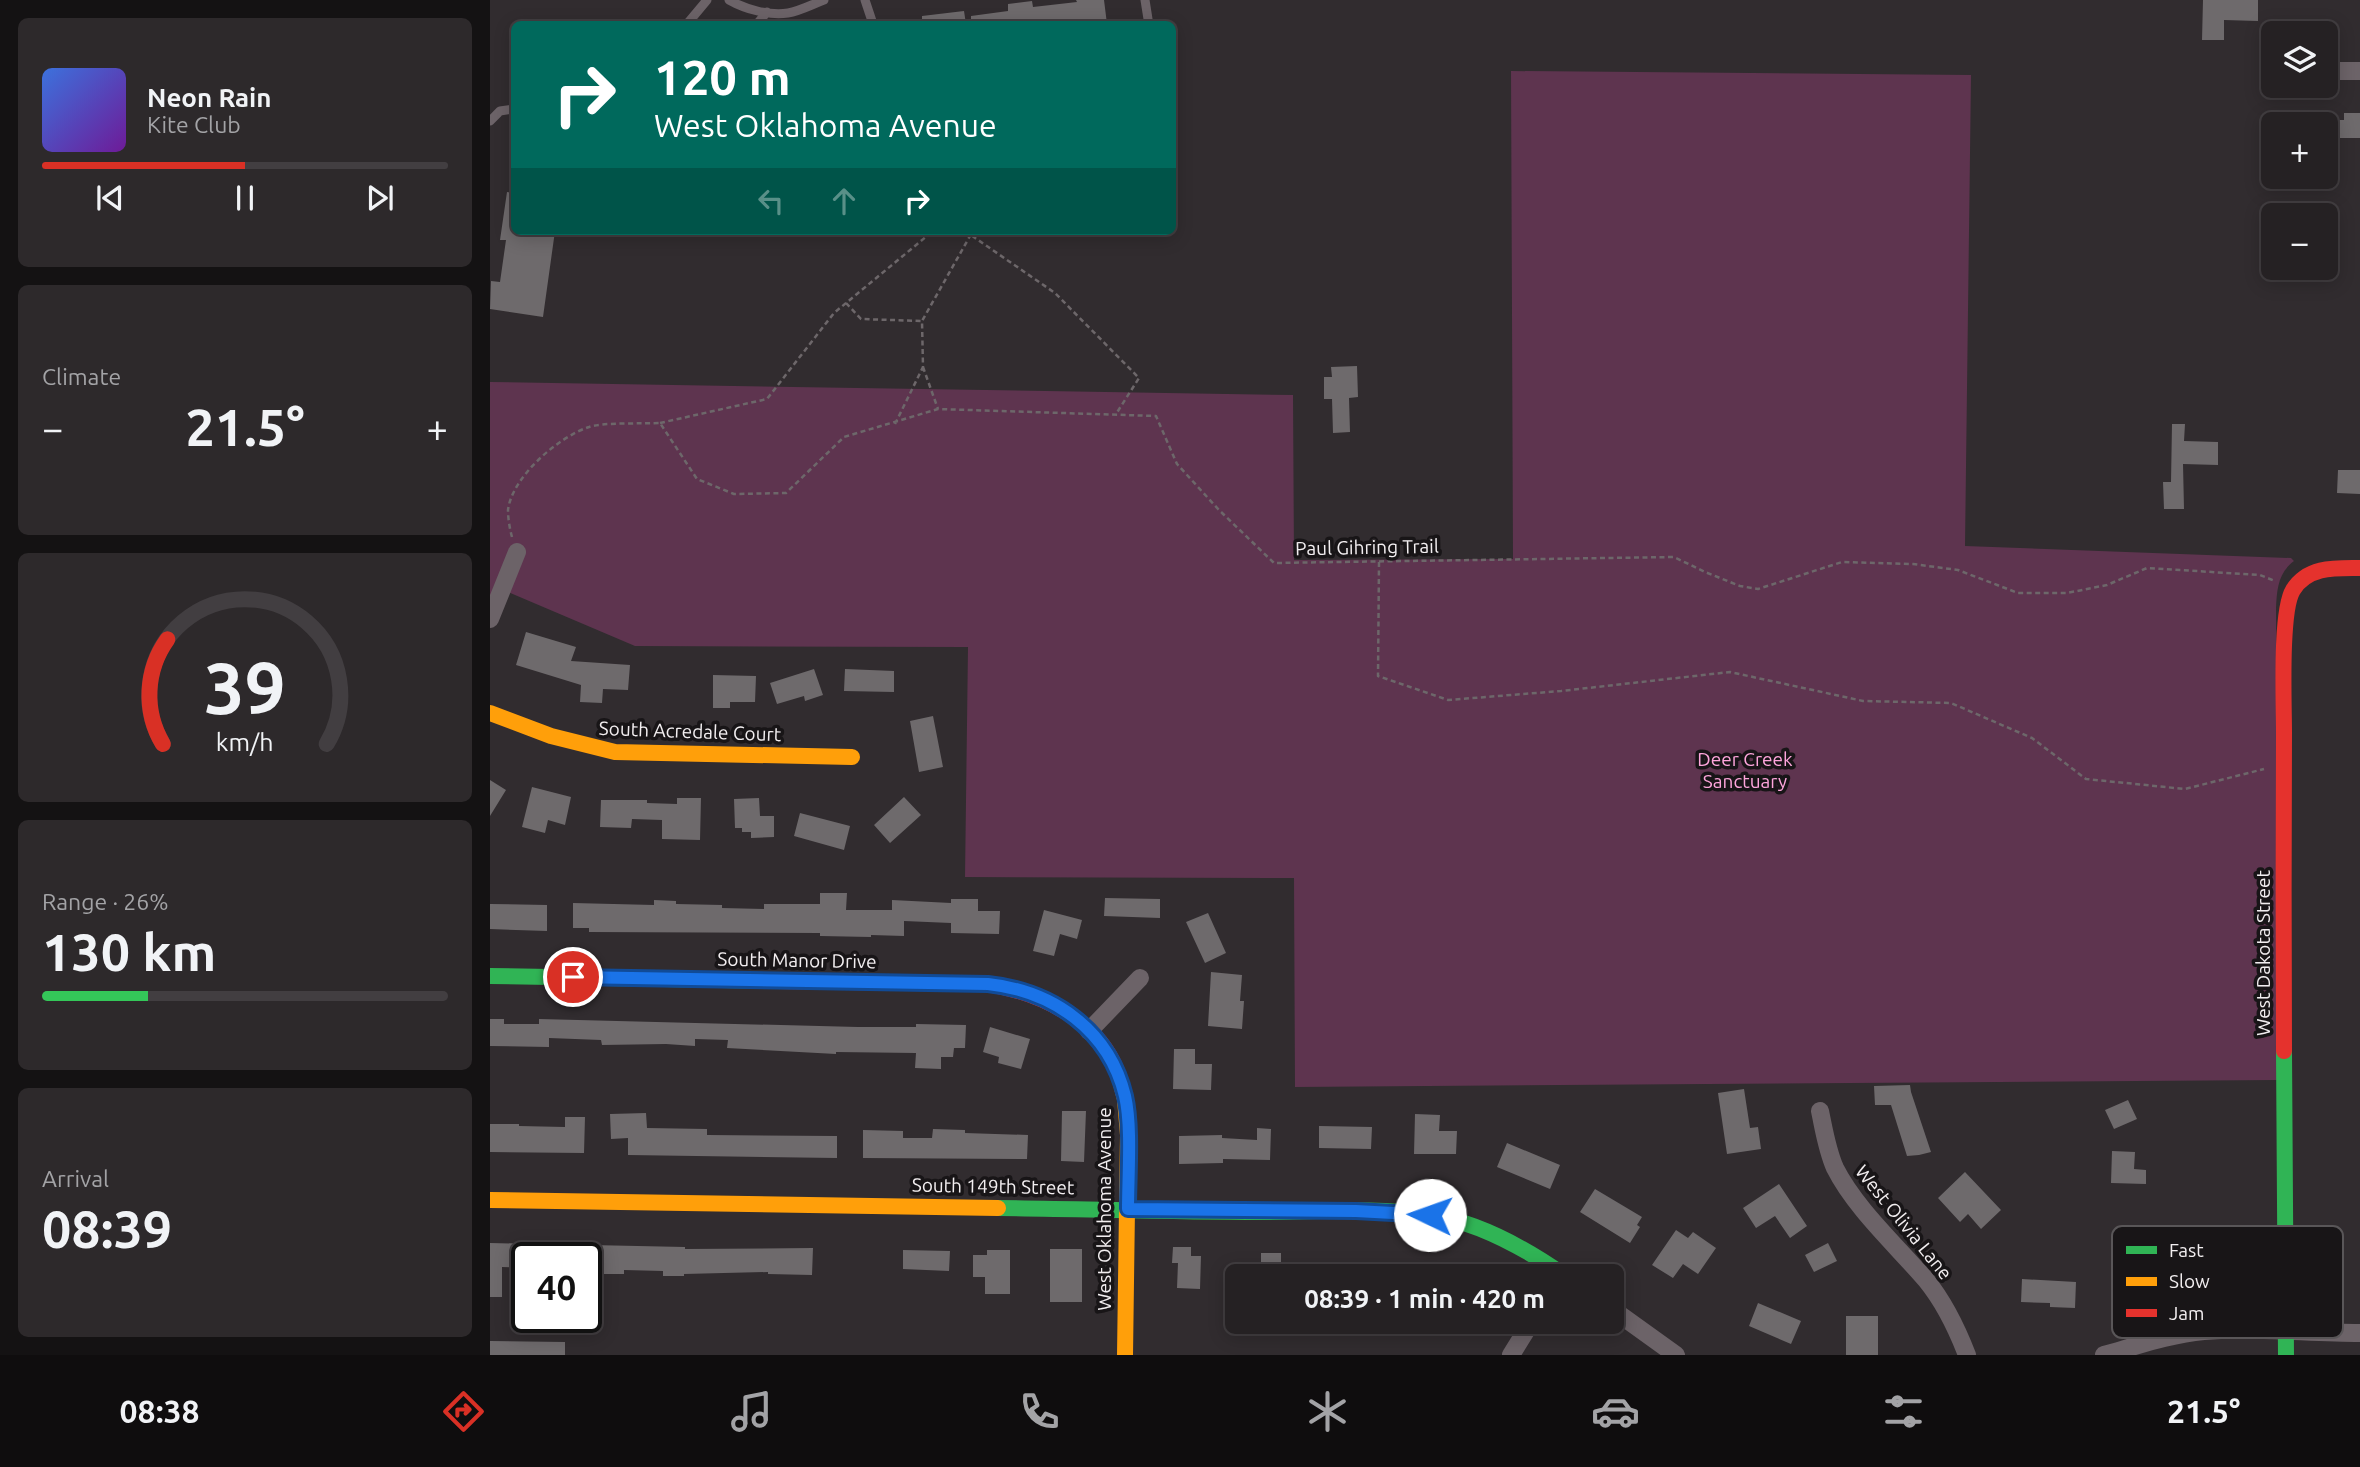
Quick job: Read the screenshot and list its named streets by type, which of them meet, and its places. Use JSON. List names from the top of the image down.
{
  "streets": {
    "street": [
      "South Acredale Court",
      "West Dakota Street",
      "South Manor Drive",
      "South 149th Street",
      "West Oklahoma Avenue",
      "West Olivia Lane"
    ],
    "path": ["Paul Gihring Trail"]
  },
  "crossings": [
    ["Paul Gihring Trail", "West Dakota Street"],
    ["South Manor Drive", "West Oklahoma Avenue"],
    ["South 149th Street", "West Oklahoma Avenue"]
  ],
  "parks": ["Deer Creek Sanctuary"],
  "legend": ["Fast", "Slow", "Jam"],
  "page": {
    "map_buttons": ["+", "−"],
    "turn": ["120 m", "West Oklahoma Avenue"],
    "song": ["Neon Rain", "Kite Club"],
    "tile": [
      "Climate",
      ["Range · 26%", "130 km"],
      ["Arrival", "08:39"]
    ],
    "heat": ["−", "21.5°", "+"],
    "limit": "40",
    "trip": "08:39 · 1 min · 420 m",
    "tabs": ["08:38", "21.5°"],
    "gauge": ["39", "km/h"]
  }
}
